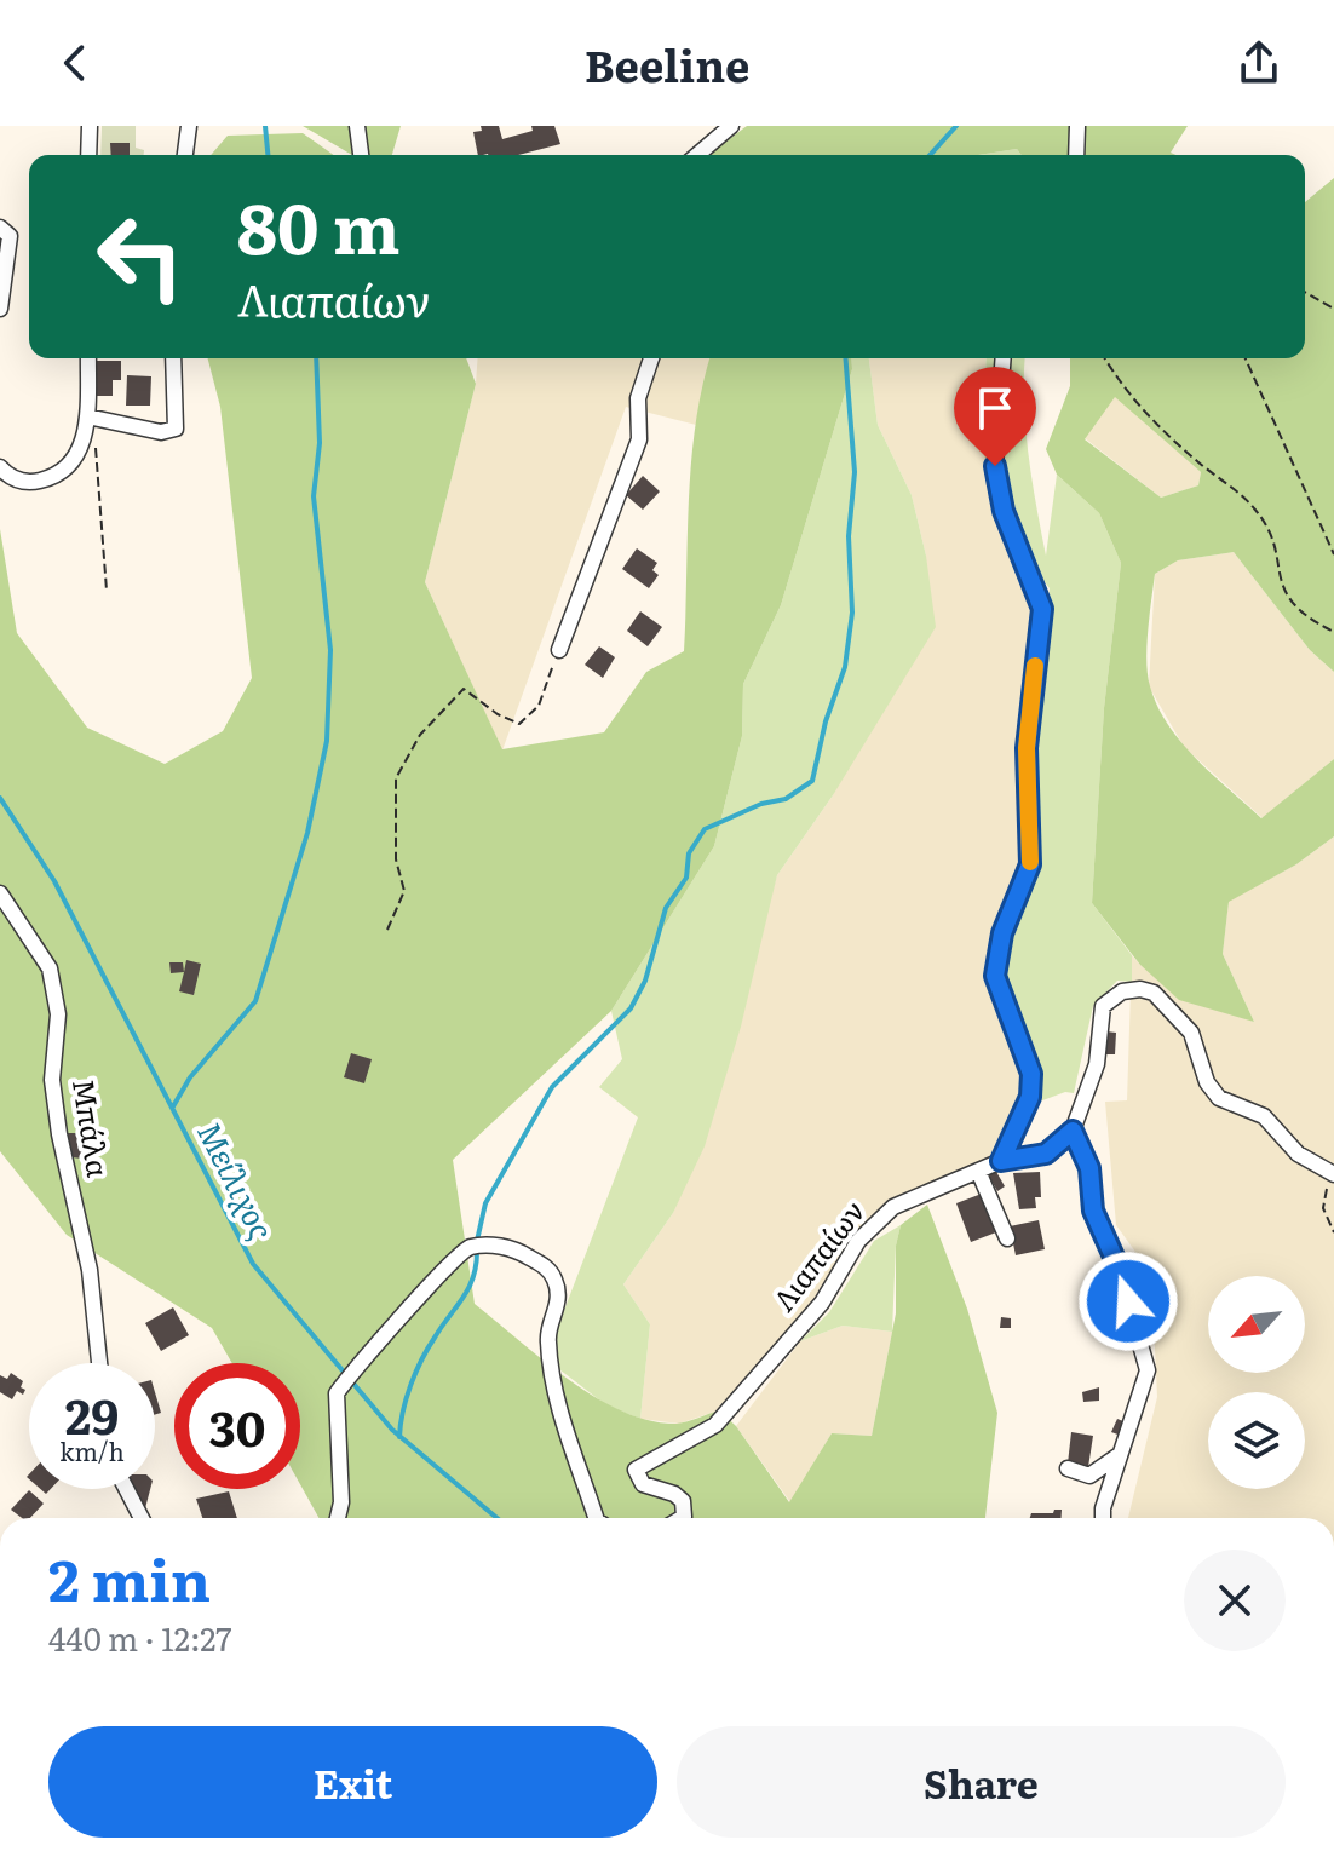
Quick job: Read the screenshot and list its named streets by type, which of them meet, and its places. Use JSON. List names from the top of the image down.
{
  "streets": {
    "street": ["Μπάλα", "Λιαπαίων"]
  },
  "water": ["Μείλιχος"],
  "north": "bottom left",
  "page": {
    "header": "Beeline",
    "turn": ["80 m", "Λιαπαίων"],
    "speed": "29 km/h",
    "limit": "30",
    "heading": ["2 min", "440 m · 12:27"],
    "buttons": ["Exit", "Share"]
  }
}
